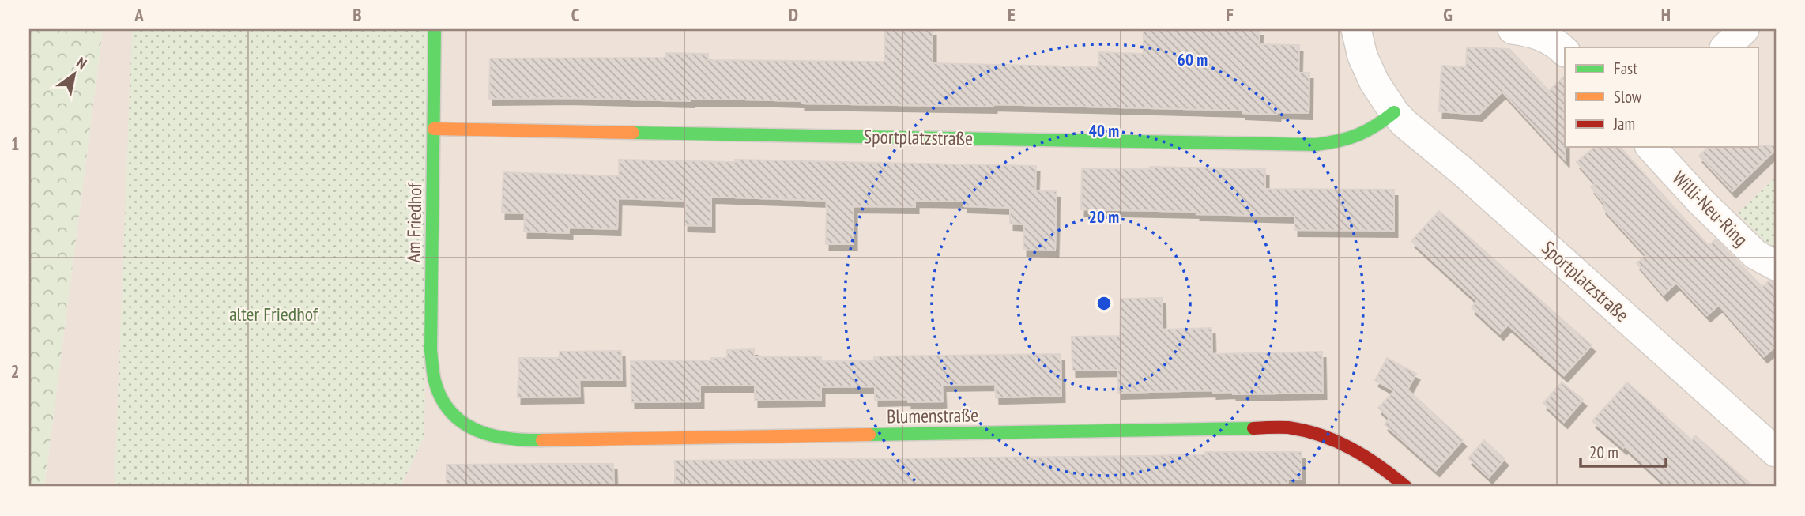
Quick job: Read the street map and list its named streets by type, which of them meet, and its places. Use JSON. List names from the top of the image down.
{
  "streets": {
    "street": [
      "Sportplatzstraße",
      "Willi-Neu-Ring",
      "Am Friedhof",
      "Blumenstraße"
    ]
  },
  "crossings": [
    ["Sportplatzstraße", "Am Friedhof"],
    ["Am Friedhof", "Blumenstraße"]
  ],
  "parks": ["alter Friedhof"],
  "legend": ["Fast", "Slow", "Jam"],
  "scale_bar": "20 m",
  "north": "top right",
  "grid": {
    "columns": [
      "A",
      "B",
      "C",
      "D",
      "E",
      "F",
      "G",
      "H"
    ],
    "rows": ["1", "2"]
  },
  "rings": ["60 m", "40 m", "20 m"]
}
